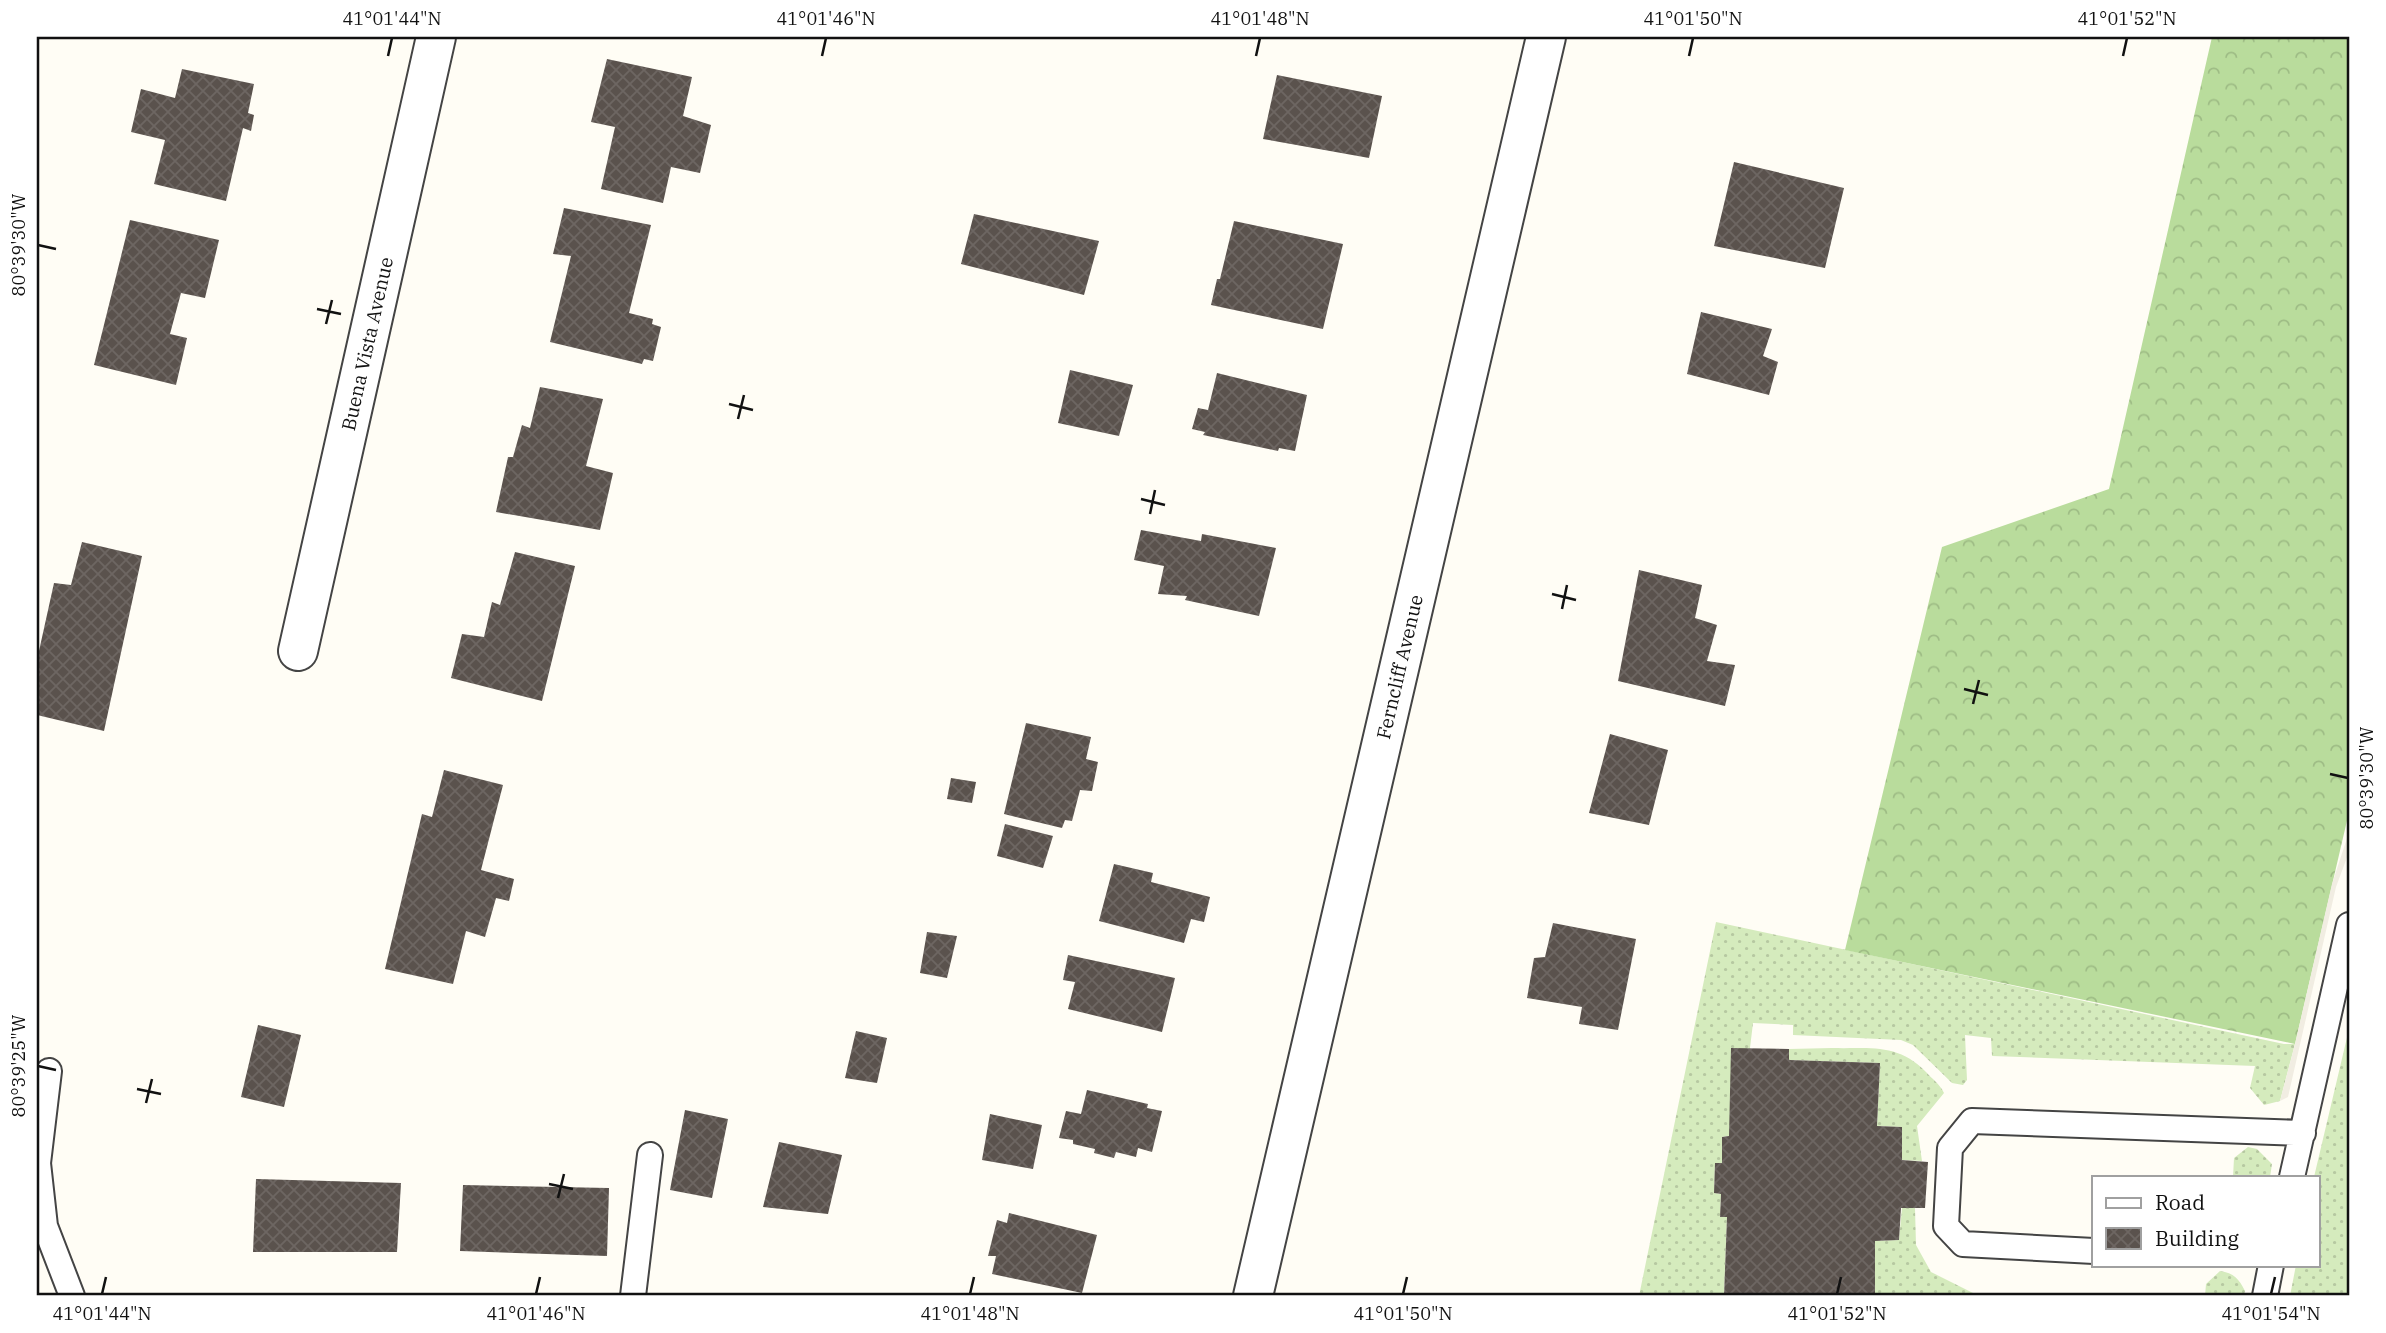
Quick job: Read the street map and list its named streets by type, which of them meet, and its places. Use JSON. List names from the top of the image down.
{
  "streets": {
    "street": ["Buena Vista Avenue", "Ferncliff Avenue"]
  },
  "legend": ["Road", "Building"],
  "coordinates": [
    "41°01'44\"N",
    "41°01'46\"N",
    "41°01'48\"N",
    "41°01'50\"N",
    "41°01'52\"N",
    "80°39'30\"W",
    "80°39'25\"W",
    "41°01'54\"N"
  ]
}
